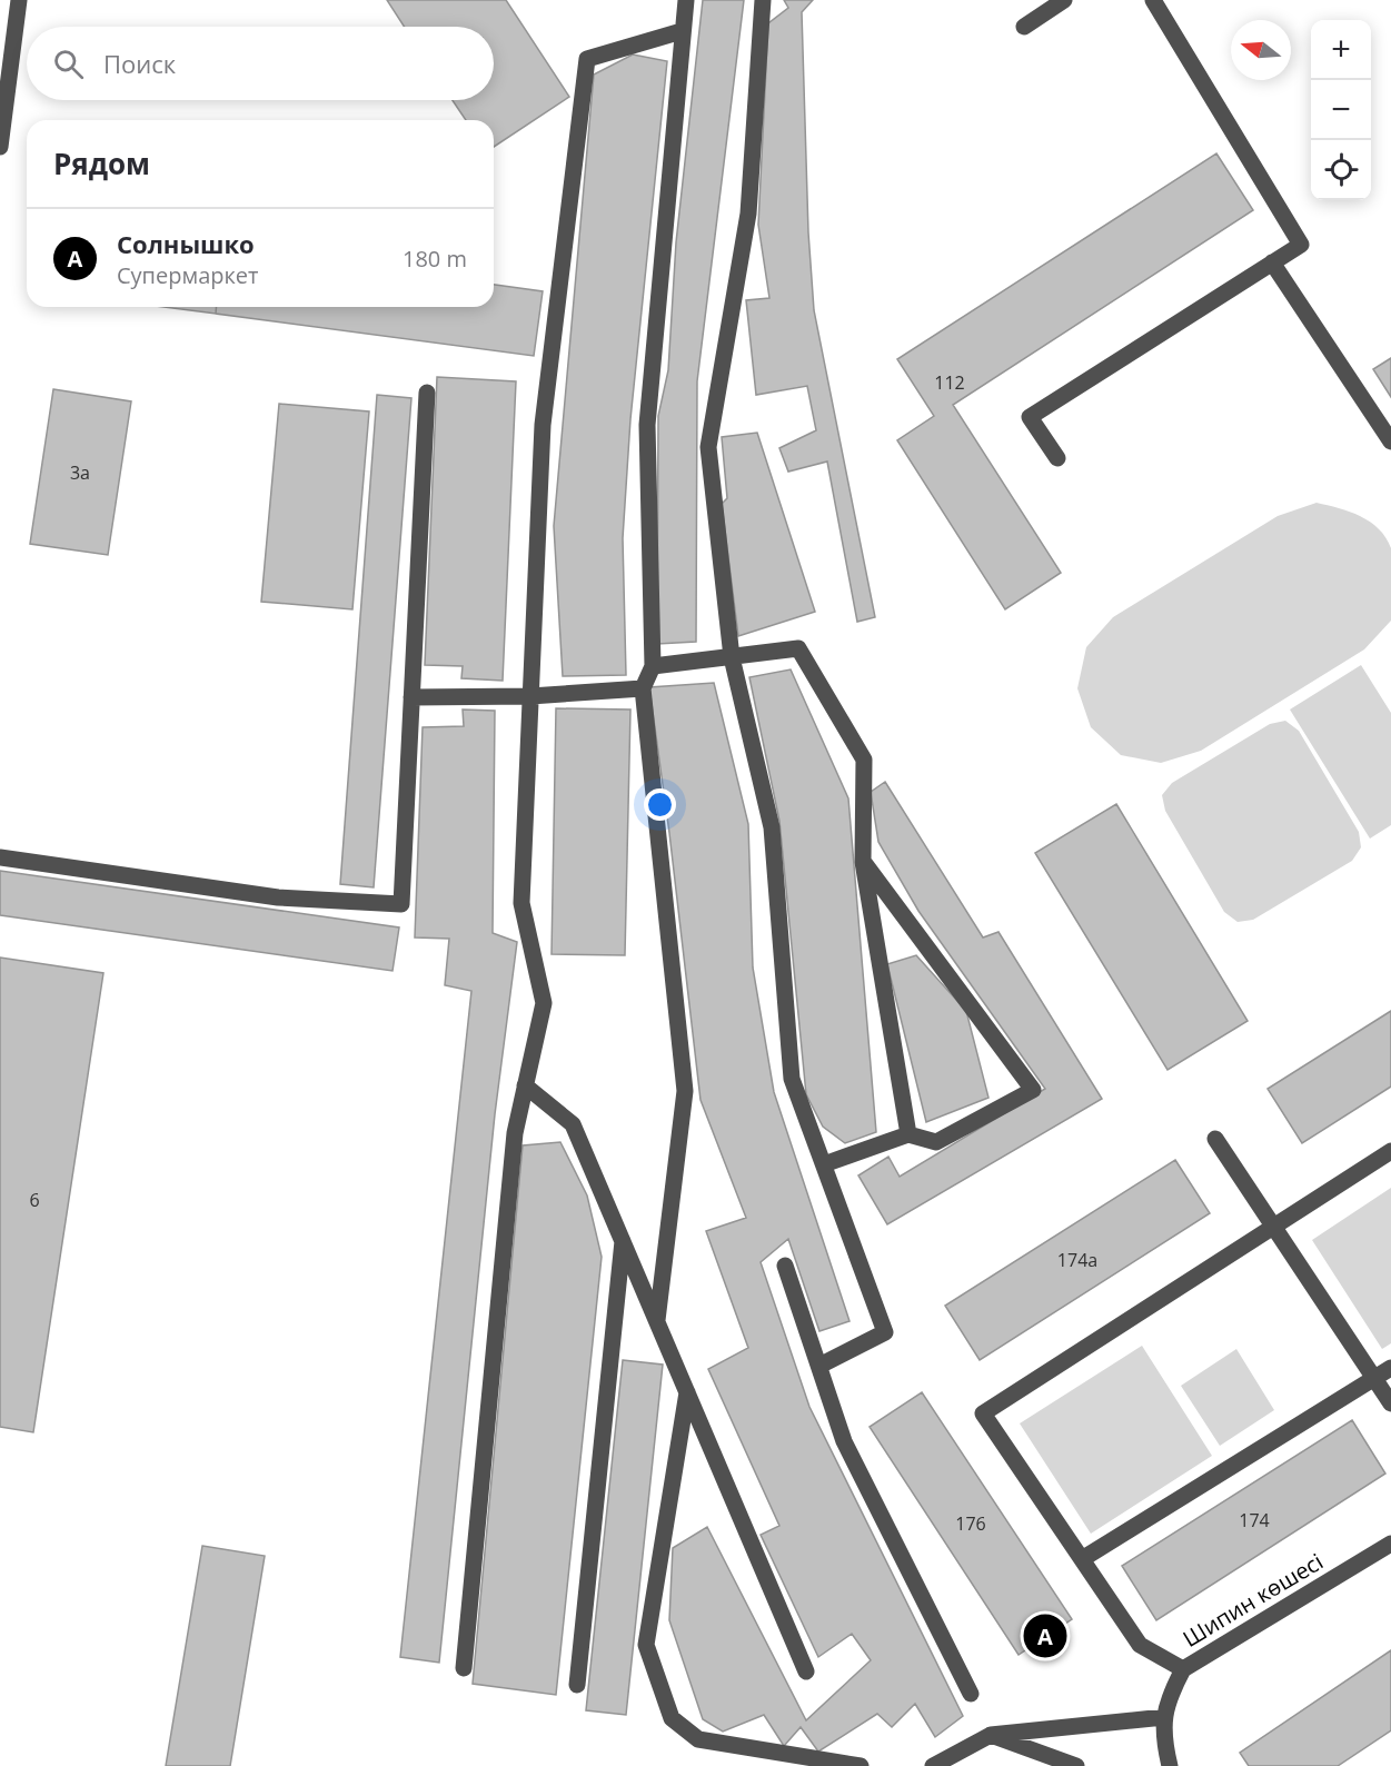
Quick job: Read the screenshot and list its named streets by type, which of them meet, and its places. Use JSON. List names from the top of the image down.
{
  "streets": {
    "street": ["Шипин көшесі"]
  },
  "house_numbers": [
    "112",
    "3а",
    "6",
    "174а",
    "174",
    "176"
  ],
  "north": "left",
  "page": {
    "map_buttons": ["+", "−"],
    "search": "Поиск",
    "heading": "Рядом",
    "list": [
      {
        "mark": "A",
        "name": "Солнышко",
        "note": "Супермаркет",
        "value": "180 m"
      }
    ],
    "pins": "A"
  }
}
